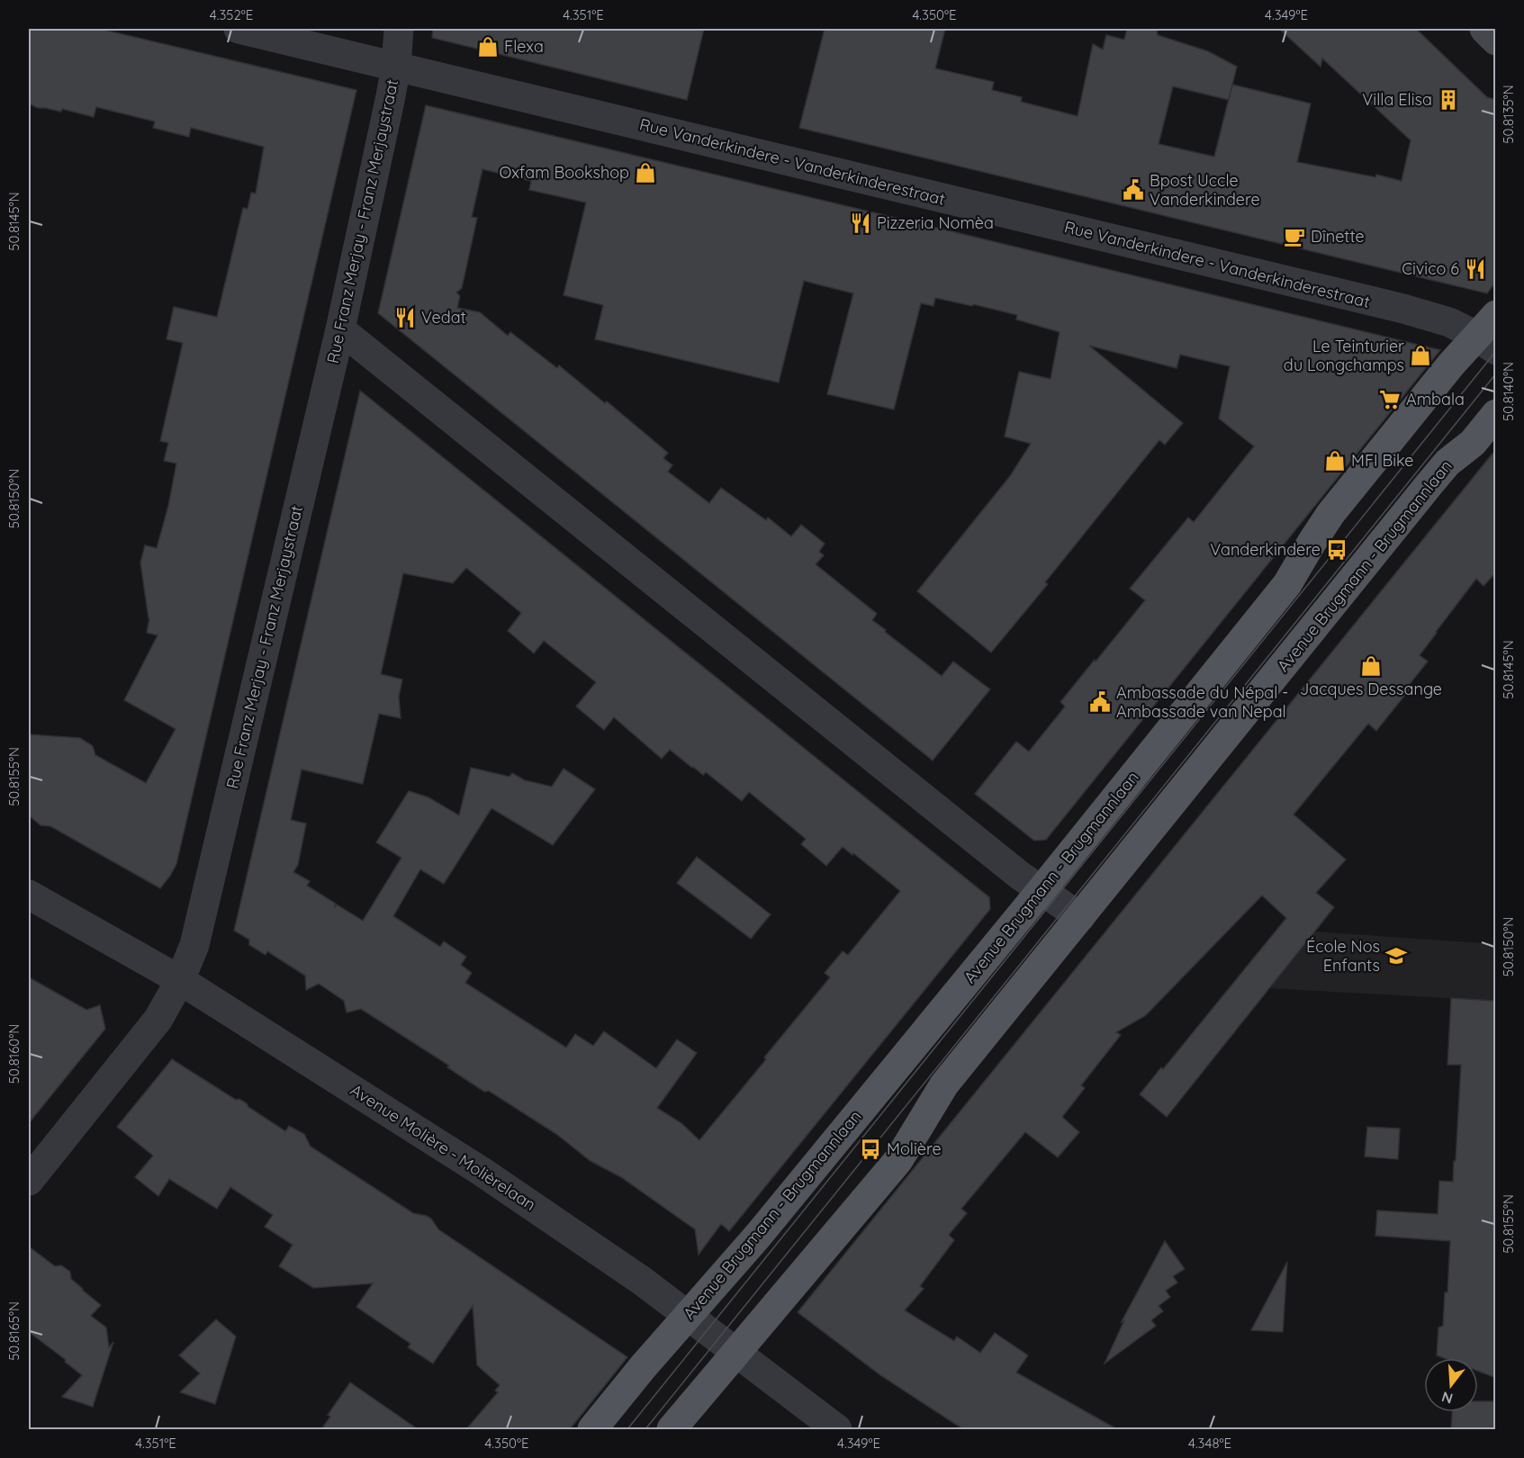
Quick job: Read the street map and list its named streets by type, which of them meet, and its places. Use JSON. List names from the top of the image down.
{
  "streets": {
    "main road": ["Avenue Brugmann - Brugmannlaan"],
    "street": ["Rue Vanderkindere - Vanderkinderestraat", "Rue Franz Merjay - Franz Merjaystraat", "Avenue Molière - Molièrelaan"]
  },
  "crossings": [
    ["Rue Vanderkindere - Vanderkinderestraat", "Rue Franz Merjay - Franz Merjaystraat"],
    ["Rue Vanderkindere - Vanderkinderestraat", "Avenue Brugmann - Brugmannlaan"],
    ["Rue Franz Merjay - Franz Merjaystraat", "Avenue Molière - Molièrelaan"],
    ["Avenue Brugmann - Brugmannlaan", "Avenue Molière - Molièrelaan"]
  ],
  "places": {
    "shop": [
      "Flexa",
      "Oxfam Bookshop",
      "Le Teinturier du Longchamps",
      "MFI Bike",
      "Jacques Dessange"
    ],
    "building": ["Villa Elisa"],
    "public building": ["Bpost Uccle Vanderkindere", "Ambassade du Népal - Ambassade van Nepal"],
    "restaurant": ["Pizzeria Nomèa", "Civico 6", "Vedat"],
    "cafe": ["Dînette"],
    "supermarket": ["Ambala"],
    "bus stop": ["Vanderkindere", "Molière"],
    "school or university": ["École Nos Enfants"]
  },
  "north": "bottom",
  "coordinates": [
    "4.352°E",
    "4.351°E",
    "4.350°E",
    "4.349°E",
    "50.8135°N",
    "50.8145°N",
    "50.8140°N",
    "50.8150°N",
    "50.8155°N",
    "50.8160°N",
    "50.8165°N",
    "4.348°E"
  ]
}
